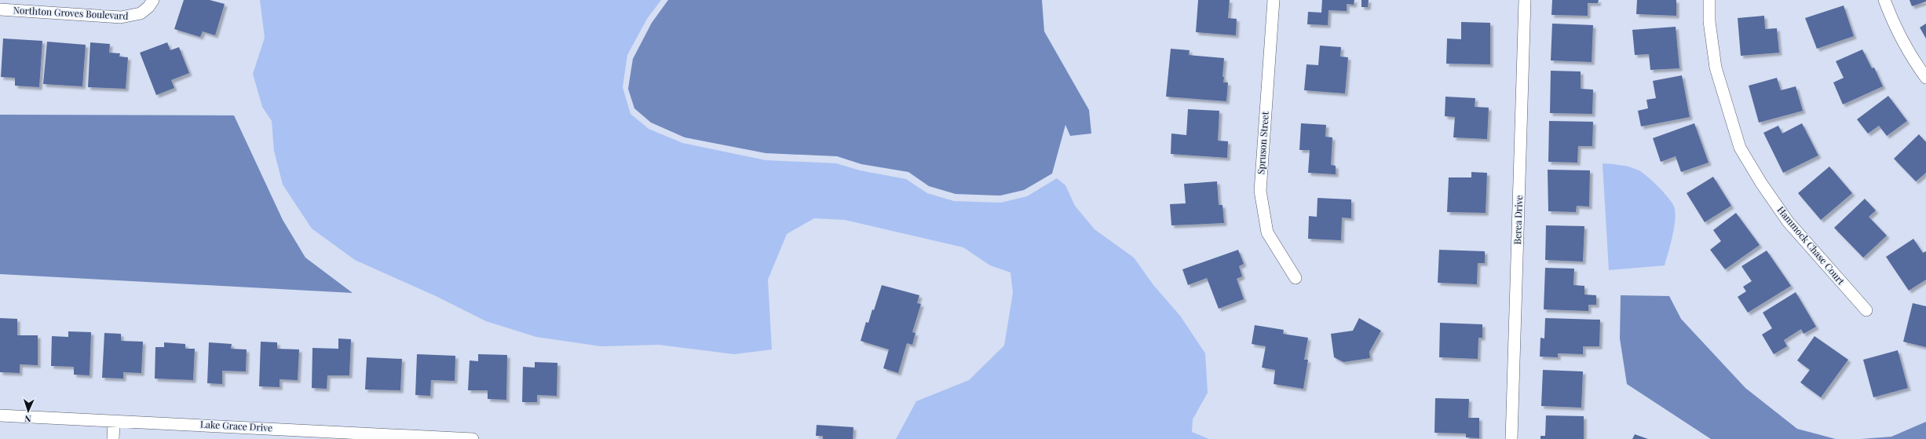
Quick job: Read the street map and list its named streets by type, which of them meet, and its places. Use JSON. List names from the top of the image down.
{
  "streets": {
    "street": [
      "Northton Groves Boulevard",
      "Spruson Street",
      "Berea Drive",
      "Hammock Chase Court",
      "Lake Grace Drive"
    ]
  },
  "north": "bottom"
}
